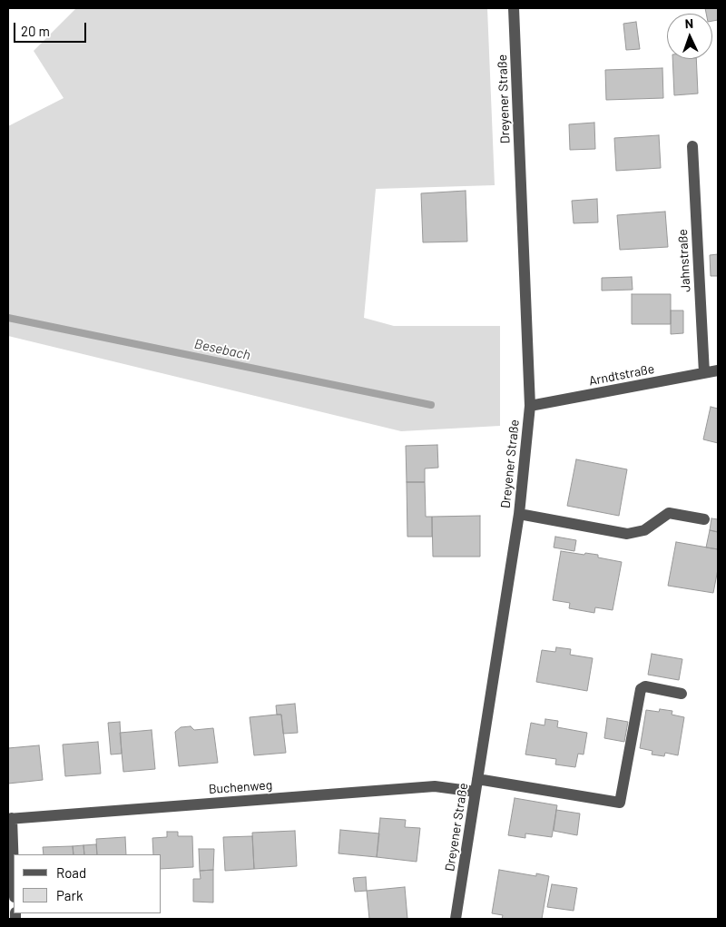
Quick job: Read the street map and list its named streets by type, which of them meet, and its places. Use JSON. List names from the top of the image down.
{
  "streets": {
    "street": [
      "Dreyener Straße",
      "Jahnstraße",
      "Arndtstraße",
      "Buchenweg"
    ]
  },
  "crossings": [
    ["Dreyener Straße", "Arndtstraße"],
    ["Dreyener Straße", "Buchenweg"],
    ["Jahnstraße", "Arndtstraße"]
  ],
  "water": ["Besebach"],
  "legend": ["Road", "Park"],
  "scale_bar": "20 m",
  "north": "top"
}
